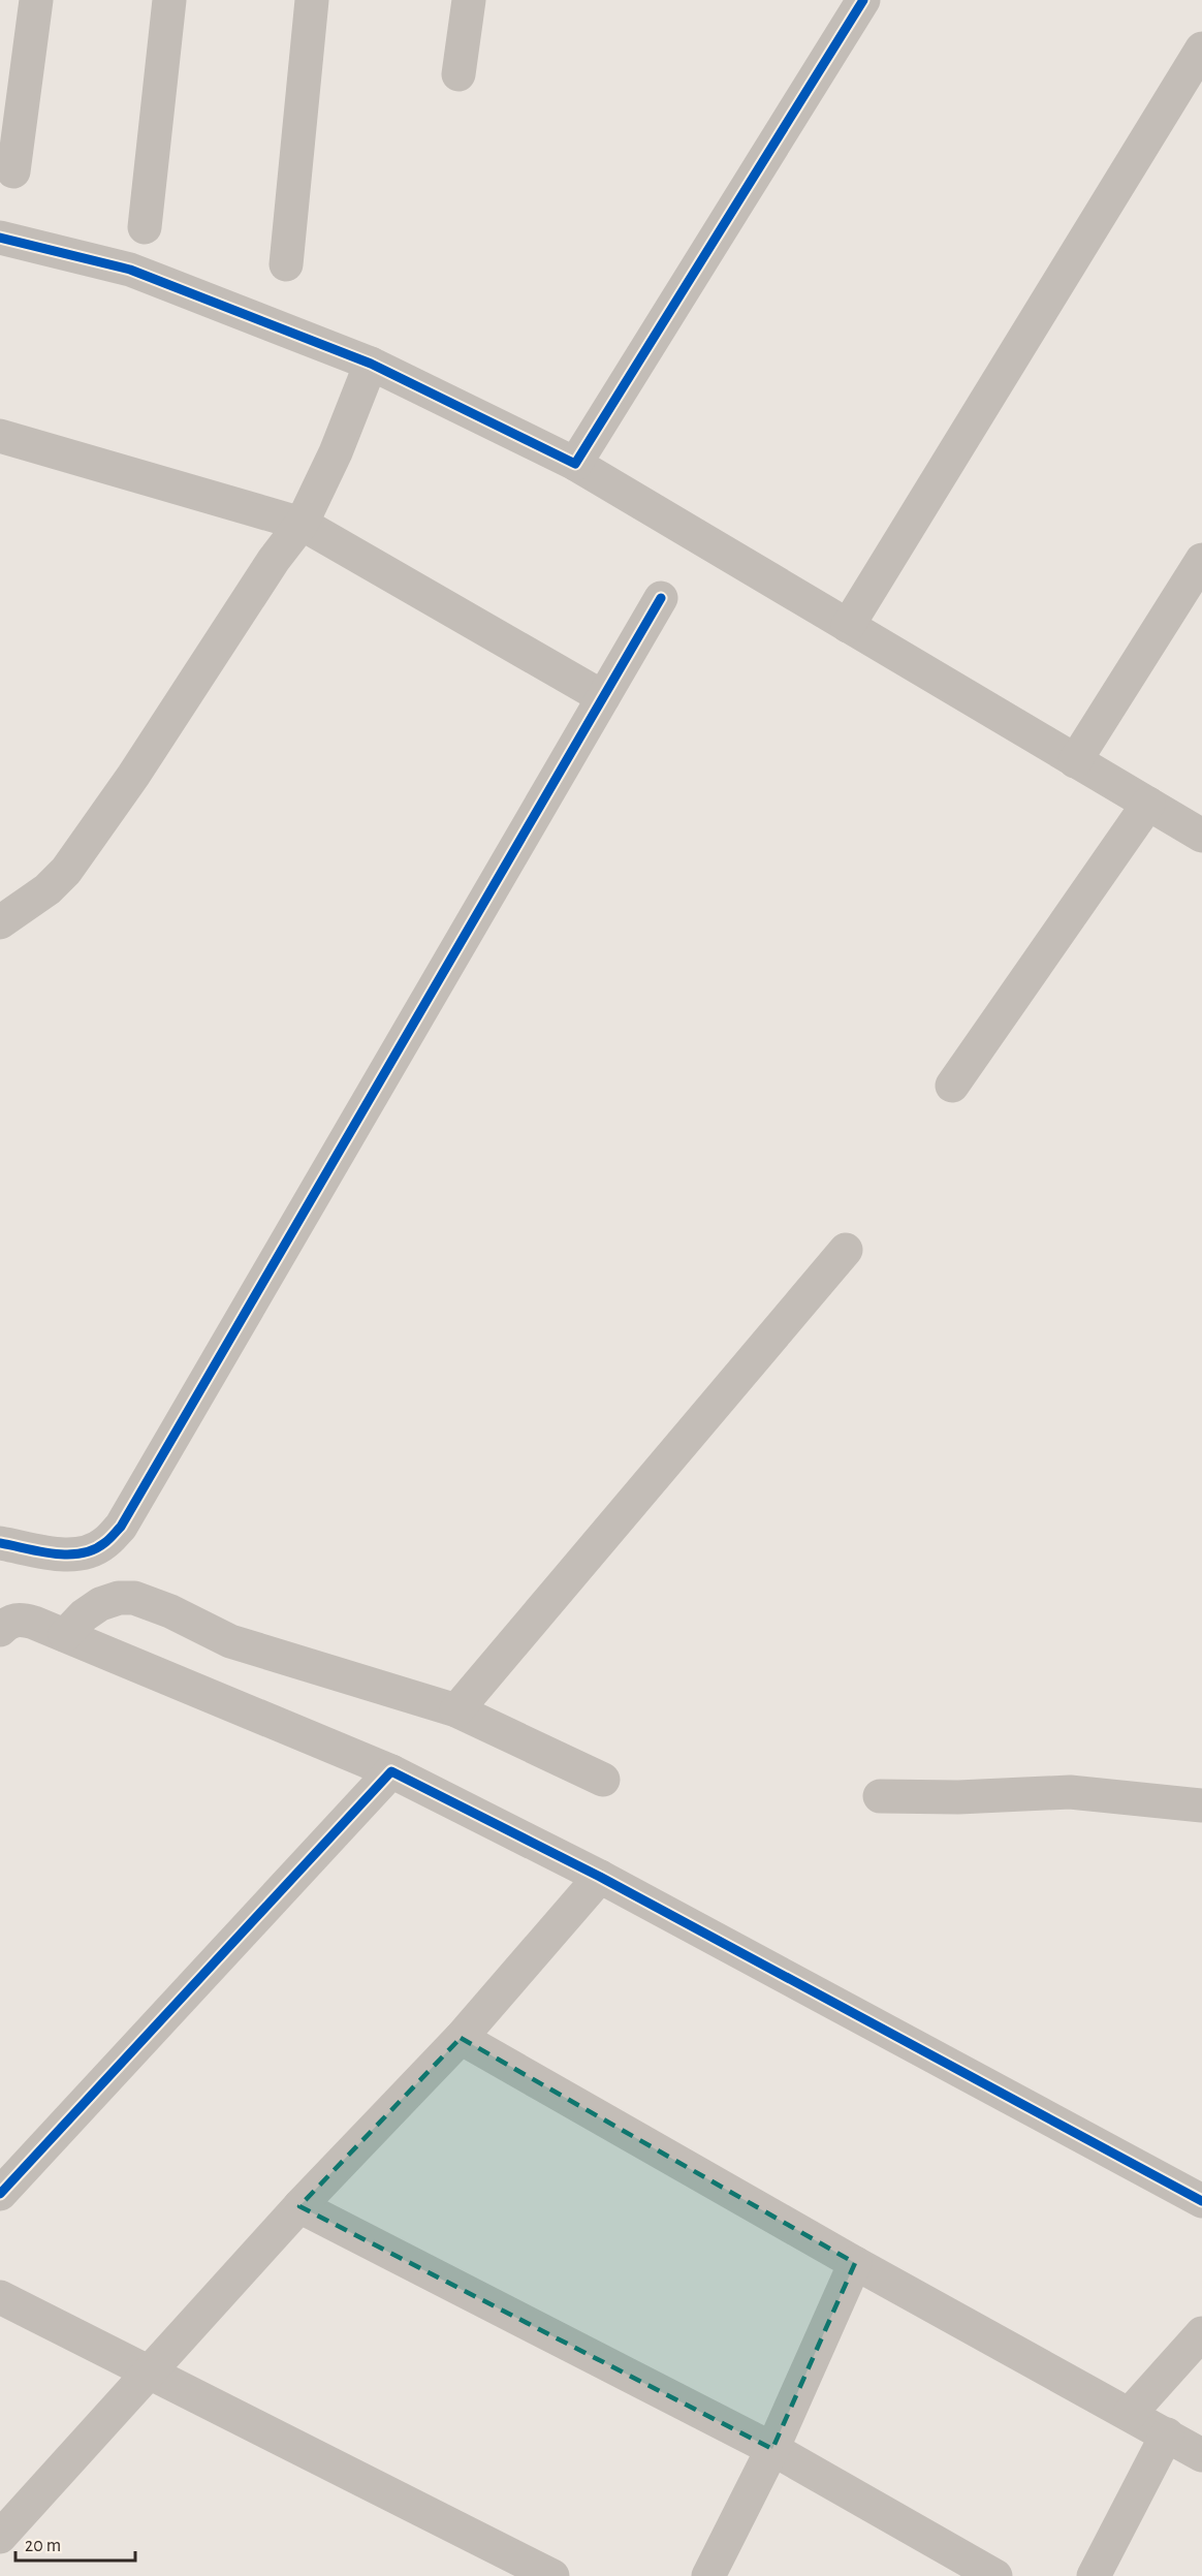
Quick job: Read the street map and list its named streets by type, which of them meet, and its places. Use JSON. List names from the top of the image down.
{
  "scale_bar": "20 m"
}
